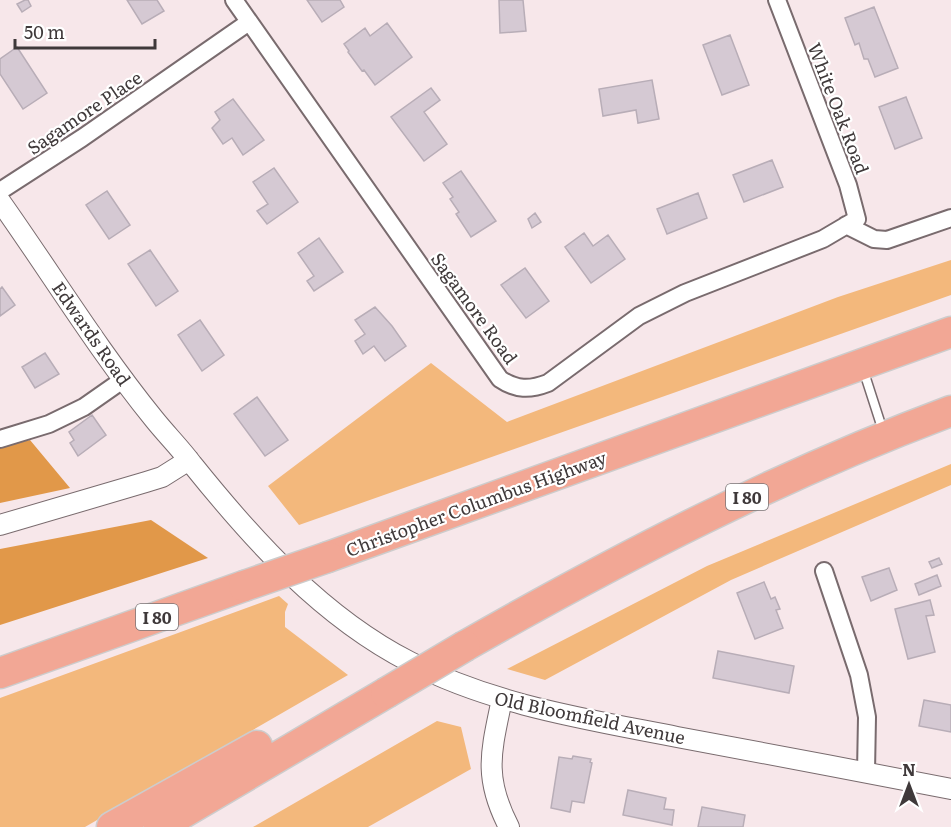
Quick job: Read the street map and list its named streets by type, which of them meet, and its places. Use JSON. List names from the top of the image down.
{
  "streets": {
    "highway": ["I 80", "Christopher Columbus Highway"],
    "street": [
      "White Oak Road",
      "Sagamore Place",
      "Sagamore Road",
      "Edwards Road",
      "Old Bloomfield Avenue"
    ]
  },
  "crossings": [
    ["White Oak Road", "Sagamore Road"],
    ["Sagamore Place", "Sagamore Road"],
    ["Edwards Road", "Old Bloomfield Avenue"]
  ],
  "scale_bar": "50 m",
  "north": "top"
}
